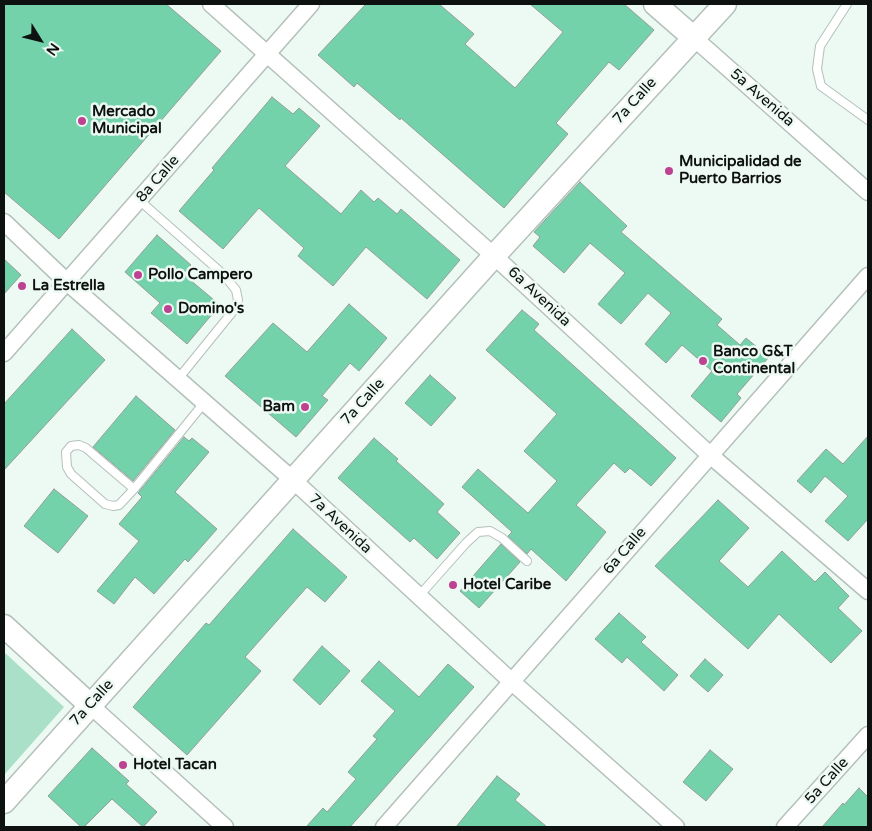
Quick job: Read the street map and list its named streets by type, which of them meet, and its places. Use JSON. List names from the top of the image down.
{
  "streets": {
    "street": [
      "5a Avenida",
      "7a Calle",
      "8a Calle",
      "6a Avenida",
      "7a Avenida",
      "6a Calle",
      "5a Calle"
    ]
  },
  "crossings": [
    ["5a Avenida", "7a Calle"],
    ["7a Calle", "6a Avenida"],
    ["7a Calle", "7a Avenida"],
    ["8a Calle", "6a Avenida"],
    ["8a Calle", "7a Avenida"],
    ["6a Avenida", "6a Calle"],
    ["7a Avenida", "6a Calle"]
  ],
  "places": [
    "Mercado Municipal",
    "Municipalidad de Puerto Barrios",
    "Pollo Campero",
    "La Estrella",
    "Domino's",
    "Banco G&T Continental",
    "Bam",
    "Hotel Caribe",
    "Hotel Tacan"
  ],
  "north": "bottom right"
}
